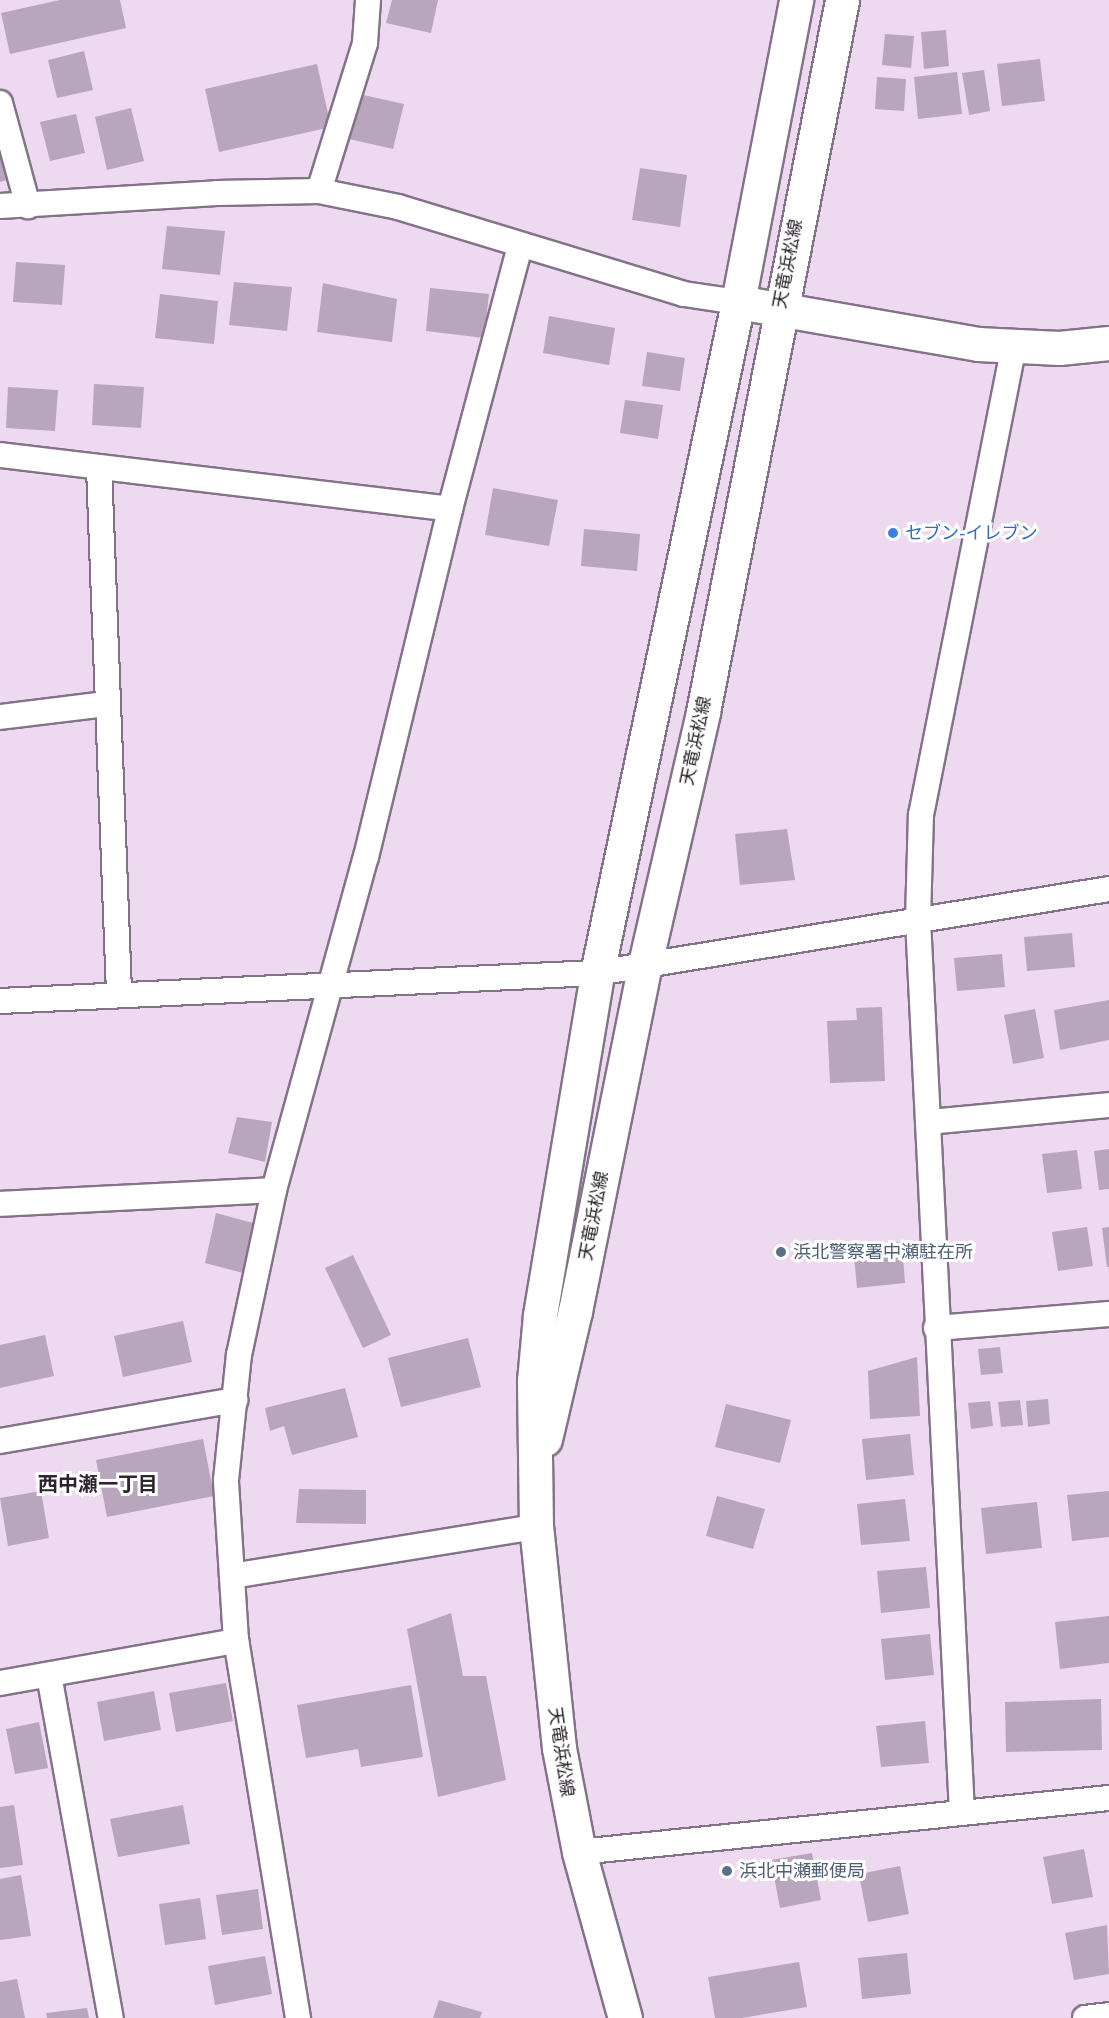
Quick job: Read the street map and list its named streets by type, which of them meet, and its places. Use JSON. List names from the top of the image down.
{
  "streets": {
    "main road": ["天竜浜松線"]
  },
  "districts": ["西中瀬一丁目"],
  "places": ["セブン-イレブン", "浜北警察署中瀬駐在所", "浜北中瀬郵便局"]
}
